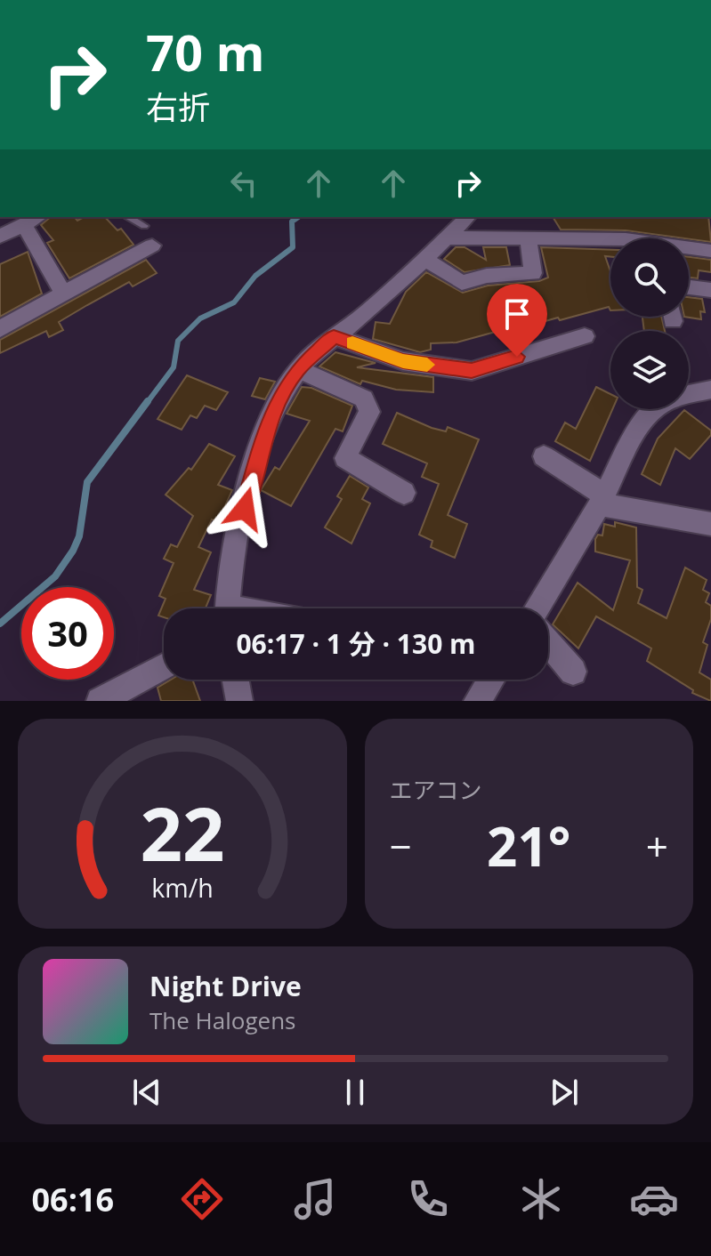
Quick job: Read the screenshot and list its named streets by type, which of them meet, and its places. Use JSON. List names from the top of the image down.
{
  "page": {
    "turn": ["70 m", "右折"],
    "limit": "30",
    "trip": "06:17 · 1 分 · 130 m",
    "tile": "エアコン",
    "heat": ["−", "21°", "+"],
    "song": ["Night Drive", "The Halogens"],
    "tabs": "06:16",
    "gauge": ["22", "km/h"]
  }
}
